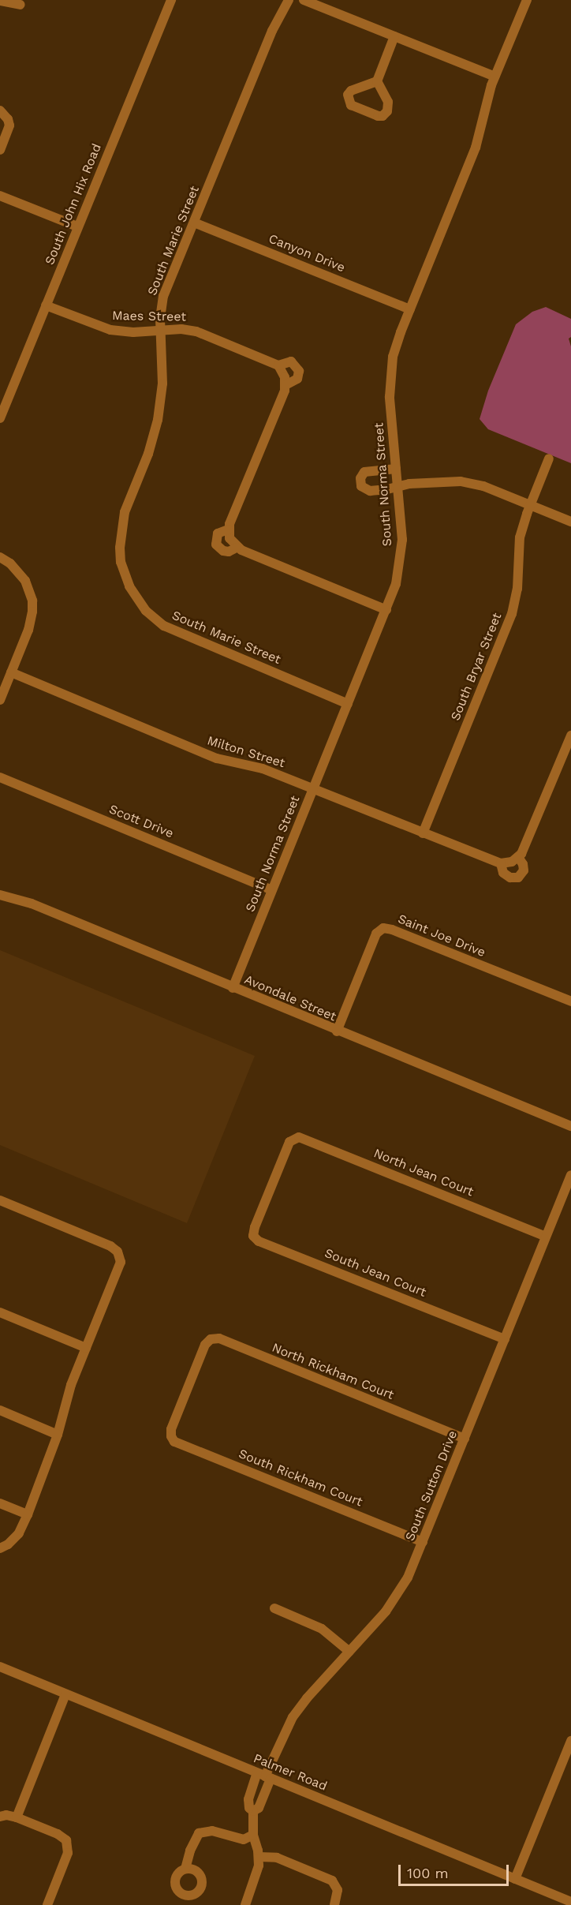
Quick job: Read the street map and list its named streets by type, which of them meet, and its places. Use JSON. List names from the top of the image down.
{
  "streets": {
    "street": [
      "South John Hix Road",
      "South Marie Street",
      "Canyon Drive",
      "Maes Street",
      "South Norma Street",
      "South Bryar Street",
      "Milton Street",
      "Scott Drive",
      "Saint Joe Drive",
      "Avondale Street",
      "North Jean Court",
      "South Jean Court",
      "North Rickham Court",
      "South Rickham Court",
      "South Sutton Drive",
      "Palmer Road"
    ]
  },
  "crossings": [
    ["South John Hix Road", "Maes Street"],
    ["South Marie Street", "Canyon Drive"],
    ["South Marie Street", "Maes Street"],
    ["South Marie Street", "South Norma Street"],
    ["Canyon Drive", "South Norma Street"],
    ["Maes Street", "South Norma Street"],
    ["South Norma Street", "Milton Street"],
    ["South Norma Street", "Scott Drive"],
    ["South Norma Street", "Avondale Street"],
    ["South Bryar Street", "Milton Street"],
    ["Saint Joe Drive", "Avondale Street"],
    ["North Jean Court", "South Jean Court"],
    ["North Jean Court", "South Sutton Drive"],
    ["South Jean Court", "South Sutton Drive"],
    ["North Rickham Court", "South Rickham Court"],
    ["North Rickham Court", "South Sutton Drive"],
    ["South Rickham Court", "South Sutton Drive"],
    ["South Sutton Drive", "Palmer Road"]
  ],
  "scale_bar": "100 m"
}
